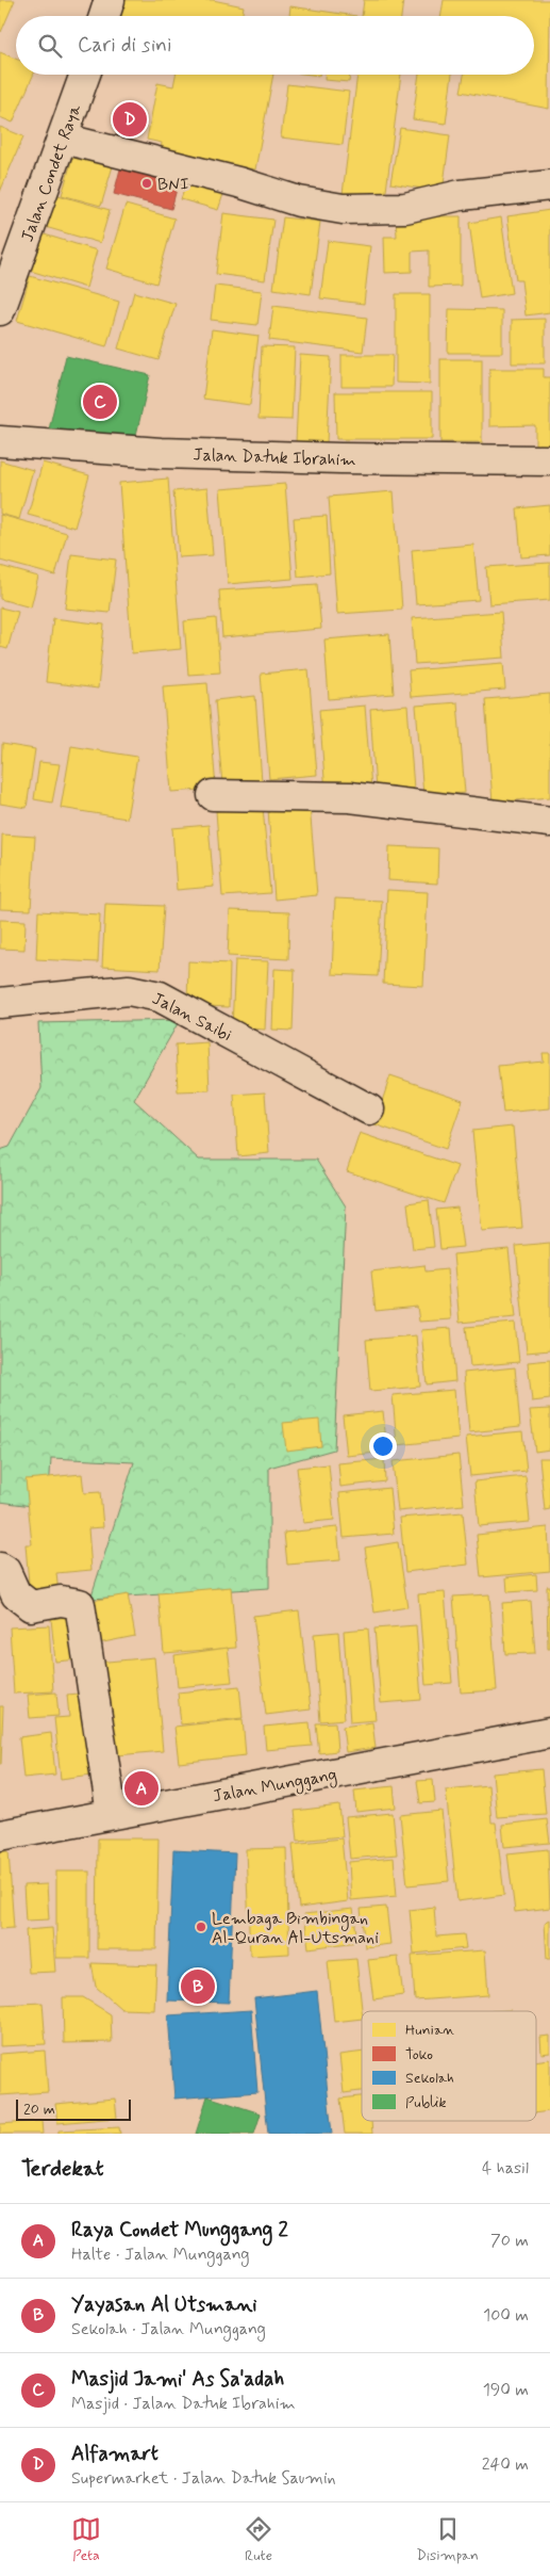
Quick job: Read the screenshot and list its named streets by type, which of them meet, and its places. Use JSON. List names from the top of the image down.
{
  "streets": {
    "street": [
      "Jalan Condet Raya",
      "Jalan Datuk Ibrahim",
      "Jalan Saibi",
      "Jalan Munggang"
    ]
  },
  "places": ["BNI", "Lembaga Bimbingan Al-Quran Al-Utsmani"],
  "legend": [
    "Hunian",
    "Toko",
    "Sekolah",
    "Publik"
  ],
  "scale_bar": "20 m",
  "page": {
    "search": "Cari di sini",
    "pins": [
      "D",
      "C",
      "A",
      "B"
    ],
    "scale": "20 m",
    "heading": ["Terdekat", "4 hasil"],
    "list": [
      {
        "mark": "A",
        "name": "Raya Condet Munggang 2",
        "note": "Halte · Jalan Munggang",
        "value": "70 m"
      },
      {
        "mark": "B",
        "name": "Yayasan Al Utsmani",
        "note": "Sekolah · Jalan Munggang",
        "value": "100 m"
      },
      {
        "mark": "C",
        "name": "Masjid Jami' As Sa'adah",
        "note": "Masjid · Jalan Datuk Ibrahim",
        "value": "190 m"
      },
      {
        "mark": "D",
        "name": "Alfamart",
        "note": "Supermarket · Jalan Datuk Saumin",
        "value": "240 m"
      }
    ],
    "nav": ["Peta", "Rute", "Disimpan"]
  }
}
